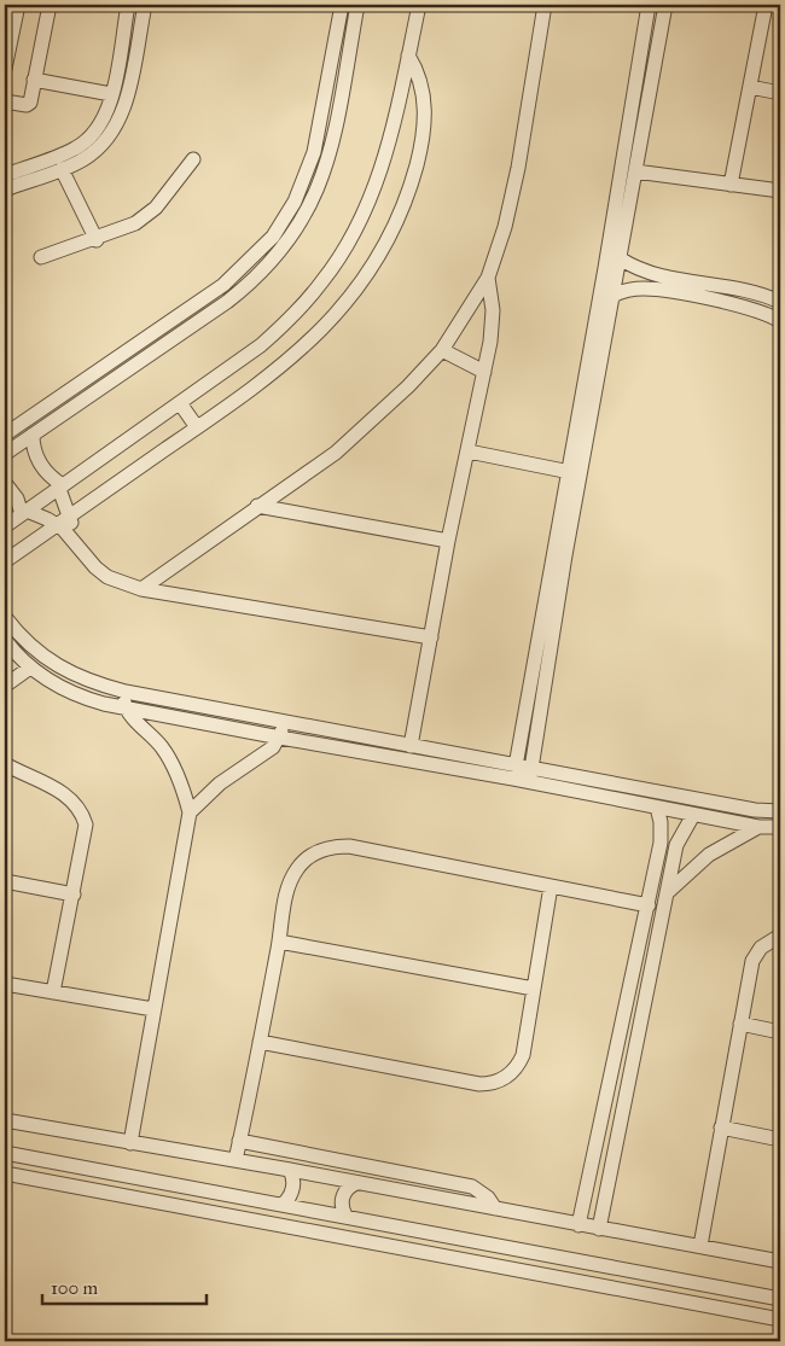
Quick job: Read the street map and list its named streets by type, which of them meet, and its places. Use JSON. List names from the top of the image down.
{
  "scale_bar": "100 m"
}
